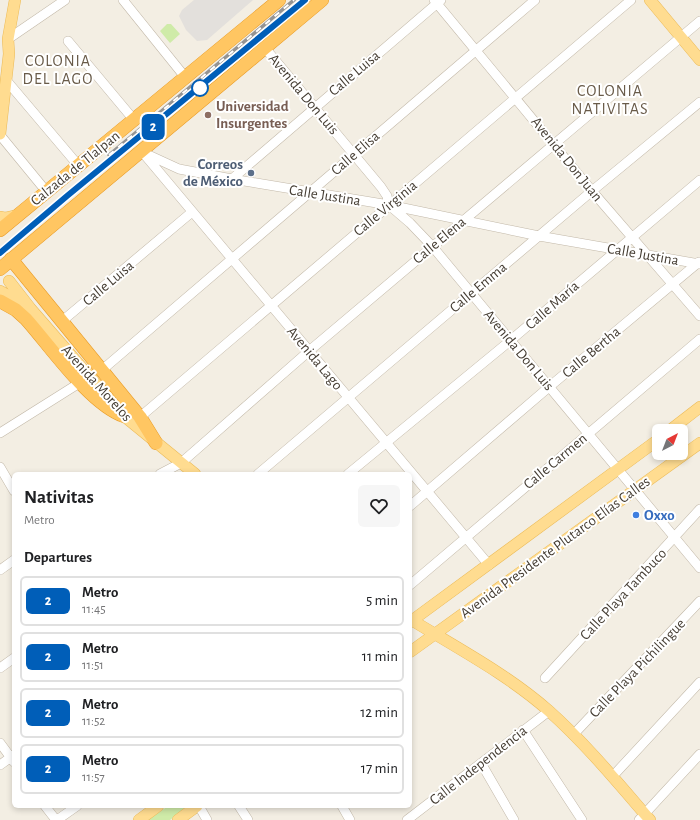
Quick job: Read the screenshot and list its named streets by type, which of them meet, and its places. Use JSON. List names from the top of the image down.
{
  "streets": {
    "highway": ["Calzada de Tlalpan"],
    "main road": ["Avenida Morelos", "Avenida Presidente Plutarco Elías Calles"],
    "street": [
      "Calle Luisa",
      "Avenida Don Luis",
      "Calle Elisa",
      "Avenida Don Juan",
      "Calle Justina",
      "Calle Virginia",
      "Calle Elena",
      "Calle Emma",
      "Calle María",
      "Calle Bertha",
      "Avenida Lago",
      "Calle Carmen",
      "Calle Playa Tambuco",
      "Calle Playa Pichilingue",
      "Calle Independencia"
    ]
  },
  "crossings": [
    ["Calle Luisa", "Avenida Don Luis"],
    ["Calle Luisa", "Avenida Don Juan"],
    ["Calle Luisa", "Calle Justina"],
    ["Calle Luisa", "Avenida Lago"],
    ["Avenida Don Luis", "Calle Elisa"],
    ["Avenida Don Luis", "Calzada de Tlalpan"],
    ["Avenida Don Luis", "Calle Justina"],
    ["Avenida Don Luis", "Calle Virginia"],
    ["Avenida Don Luis", "Calle Elena"],
    ["Avenida Don Luis", "Calle Emma"],
    ["Avenida Don Luis", "Calle María"],
    ["Avenida Don Luis", "Calle Bertha"],
    ["Avenida Don Luis", "Calle Carmen"],
    ["Avenida Don Luis", "Avenida Presidente Plutarco Elías Calles"],
    ["Avenida Don Luis", "Calle Playa Tambuco"],
    ["Calle Elisa", "Avenida Don Juan"],
    ["Calle Elisa", "Calle Justina"],
    ["Calle Elisa", "Avenida Lago"],
    ["Avenida Don Juan", "Calle Justina"],
    ["Avenida Don Juan", "Calle Virginia"],
    ["Avenida Don Juan", "Calle Elena"],
    ["Avenida Don Juan", "Calle Emma"],
    ["Avenida Don Juan", "Calle María"],
    ["Avenida Don Juan", "Calle Bertha"],
    ["Calzada de Tlalpan", "Calle Justina"],
    ["Calzada de Tlalpan", "Avenida Lago"],
    ["Calle Justina", "Calle Virginia"],
    ["Calle Justina", "Calle Elena"],
    ["Calle Justina", "Calle Emma"],
    ["Calle Justina", "Calle María"],
    ["Calle Justina", "Calle Bertha"],
    ["Calle Justina", "Avenida Lago"],
    ["Calle Virginia", "Avenida Lago"],
    ["Calle Elena", "Avenida Lago"],
    ["Calle Elena", "Avenida Morelos"],
    ["Calle Emma", "Avenida Lago"],
    ["Calle María", "Avenida Lago"],
    ["Calle Bertha", "Avenida Lago"],
    ["Avenida Lago", "Calle Carmen"],
    ["Avenida Lago", "Avenida Presidente Plutarco Elías Calles"]
  ],
  "districts": ["COLONIA DEL LAGO", "COLONIA NATIVITAS"],
  "places": ["Universidad Insurgentes", "Correos de México", "Oxxo"],
  "lines": ["metro line 2"],
  "north": "top right",
  "page": {
    "on_map": "2",
    "heading": [
      ["Nativitas", "Metro"],
      "Departures"
    ],
    "list": [
      {
        "mark": "2",
        "name": "Metro",
        "note": "11:45",
        "value": "5 min"
      },
      {
        "mark": "2",
        "name": "Metro",
        "note": "11:51",
        "value": "11 min"
      },
      {
        "mark": "2",
        "name": "Metro",
        "note": "11:52",
        "value": "12 min"
      },
      {
        "mark": "2",
        "name": "Metro",
        "note": "11:57",
        "value": "17 min"
      }
    ]
  }
}
